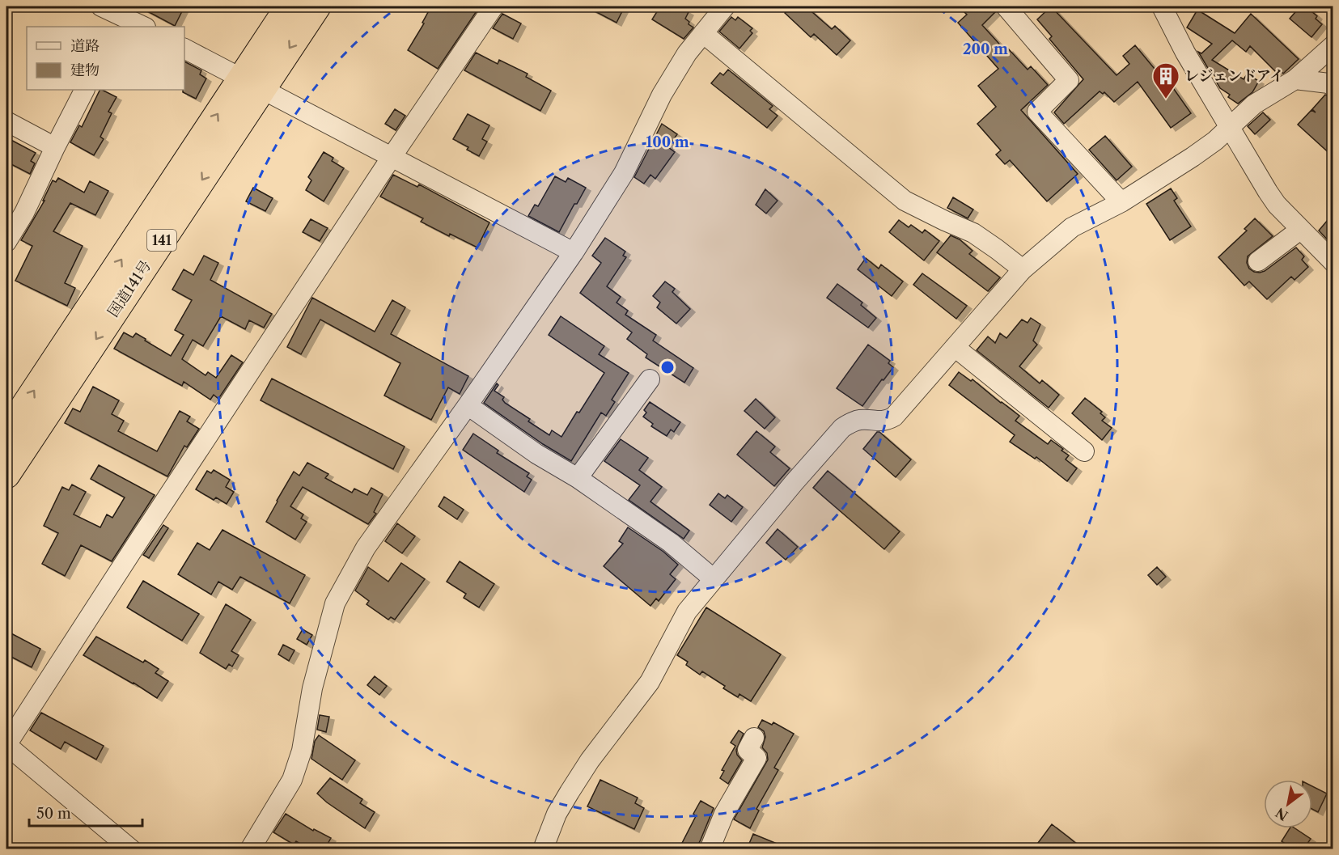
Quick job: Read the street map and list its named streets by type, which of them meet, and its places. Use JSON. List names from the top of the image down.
{
  "streets": {
    "highway": ["141", "国道141号"]
  },
  "places": {
    "building": ["レジェンドアイ"]
  },
  "legend": ["道路", "建物"],
  "scale_bar": "50 m",
  "north": "bottom left",
  "rings": ["200 m", "100 m"]
}
